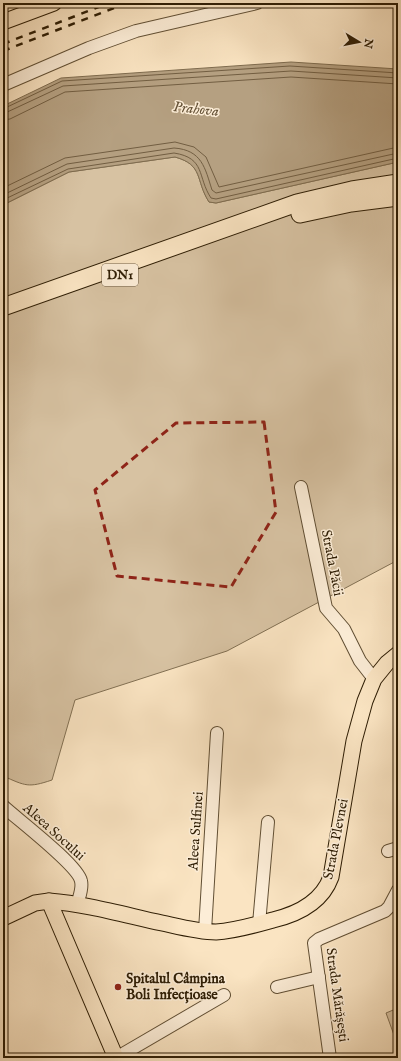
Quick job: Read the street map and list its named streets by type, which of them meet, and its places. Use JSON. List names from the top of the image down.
{
  "streets": {
    "highway": ["DN1"],
    "main road": ["Strada Plevnei"],
    "street": [
      "Strada Păcii",
      "Aleea Sulfinei",
      "Aleea Socului",
      "Strada Mărășești"
    ]
  },
  "crossings": [
    ["Strada Păcii", "Strada Plevnei"],
    ["Aleea Sulfinei", "Strada Plevnei"],
    ["Aleea Socului", "Strada Plevnei"]
  ],
  "water": ["Prahova"],
  "places": ["Spitalul Câmpina Boli Infecțioase"],
  "north": "right"
}
